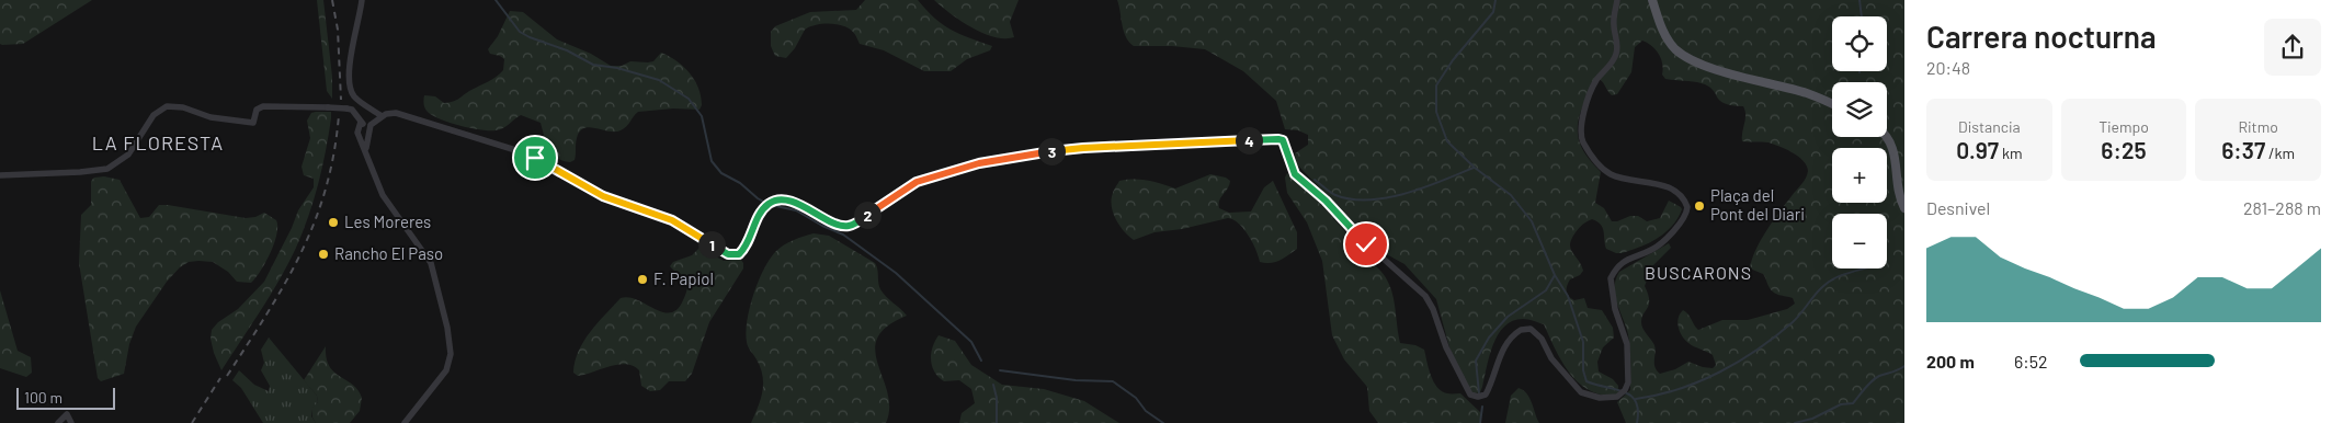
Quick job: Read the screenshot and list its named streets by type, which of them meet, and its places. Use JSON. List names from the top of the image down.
{
  "districts": ["LA FLORESTA", "BUSCARONS"],
  "places": [
    "Plaça del Pont del Diari",
    "Les Moreres",
    "Rancho El Paso",
    "F. Papiol"
  ],
  "scale_bar": "100 m",
  "page": {
    "heading": ["Carrera nocturna", "20:48"],
    "map_buttons": ["+", "−"],
    "stats": [
      ["Distancia", "0.97 km"],
      ["Tiempo", "6:25"],
      ["Ritmo", "6:37 /km"]
    ],
    "pins": [
      "4",
      "3",
      "2",
      "1"
    ],
    "chart": ["Desnivel", "281–288 m"],
    "list": [
      {
        "name": "200 m",
        "note": "6:52"
      }
    ],
    "scale": "100 m"
  }
}
